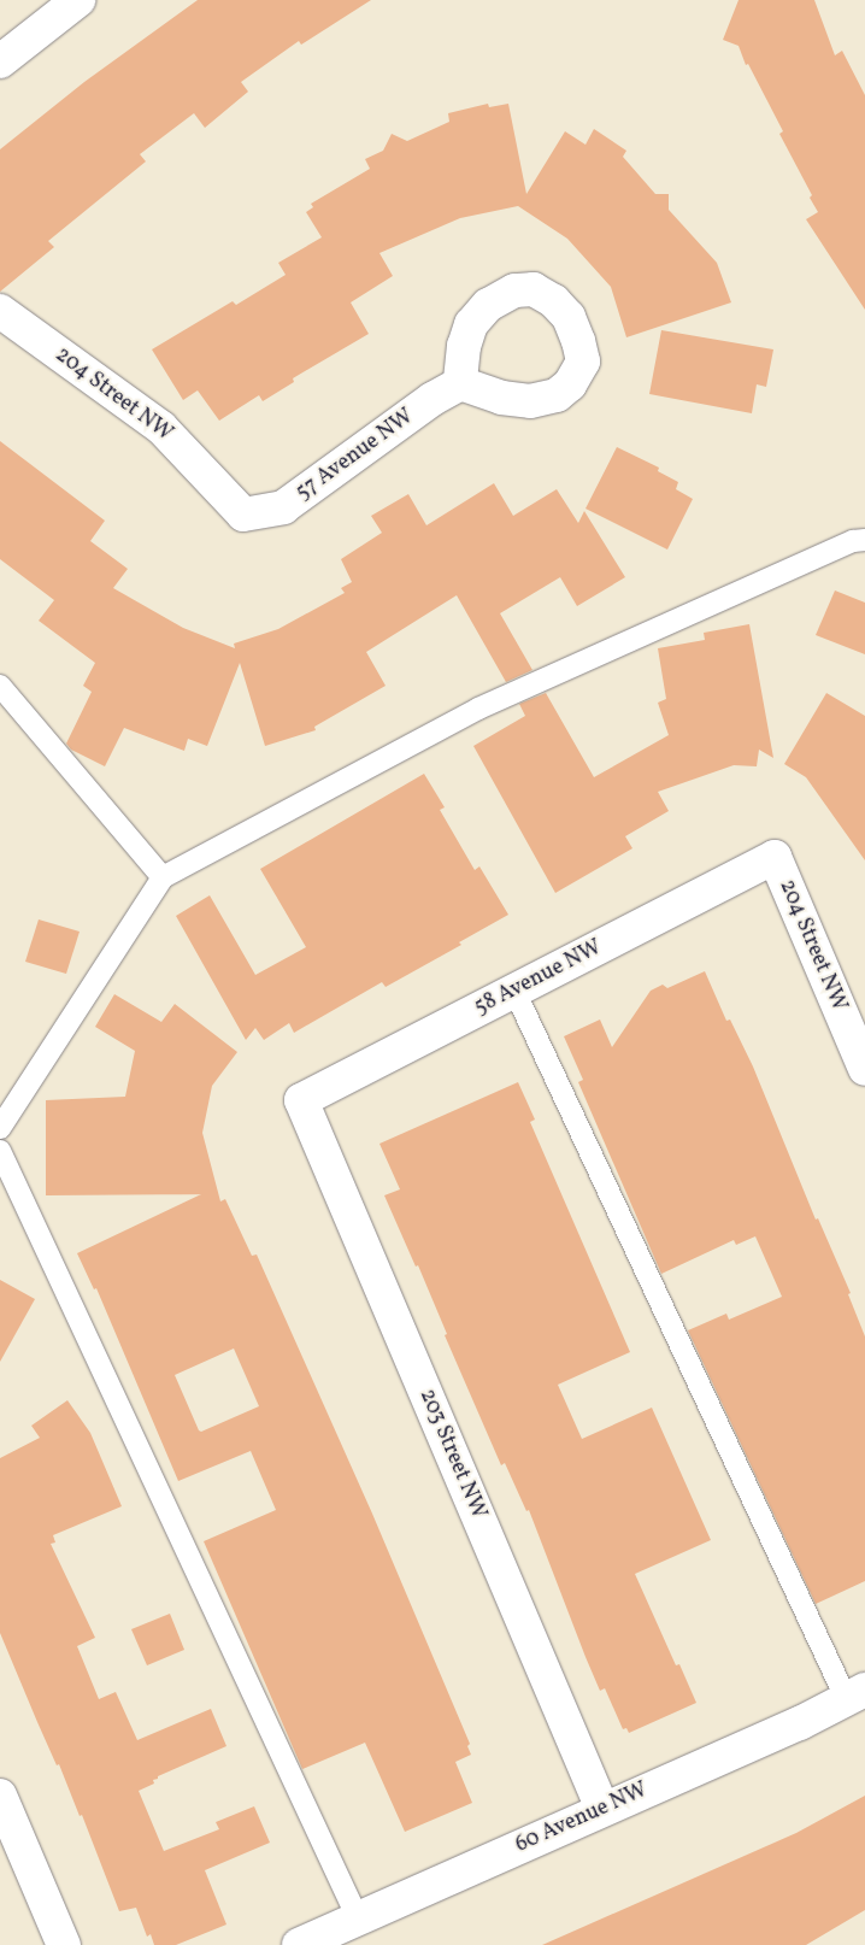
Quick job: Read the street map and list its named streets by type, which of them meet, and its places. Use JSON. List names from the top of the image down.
{
  "streets": {
    "street": [
      "204 Street NW",
      "57 Avenue NW",
      "58 Avenue NW",
      "203 Street NW",
      "60 Avenue NW"
    ]
  },
  "crossings": [
    ["204 Street NW", "57 Avenue NW"],
    ["204 Street NW", "58 Avenue NW"],
    ["58 Avenue NW", "203 Street NW"],
    ["203 Street NW", "60 Avenue NW"]
  ]
}
